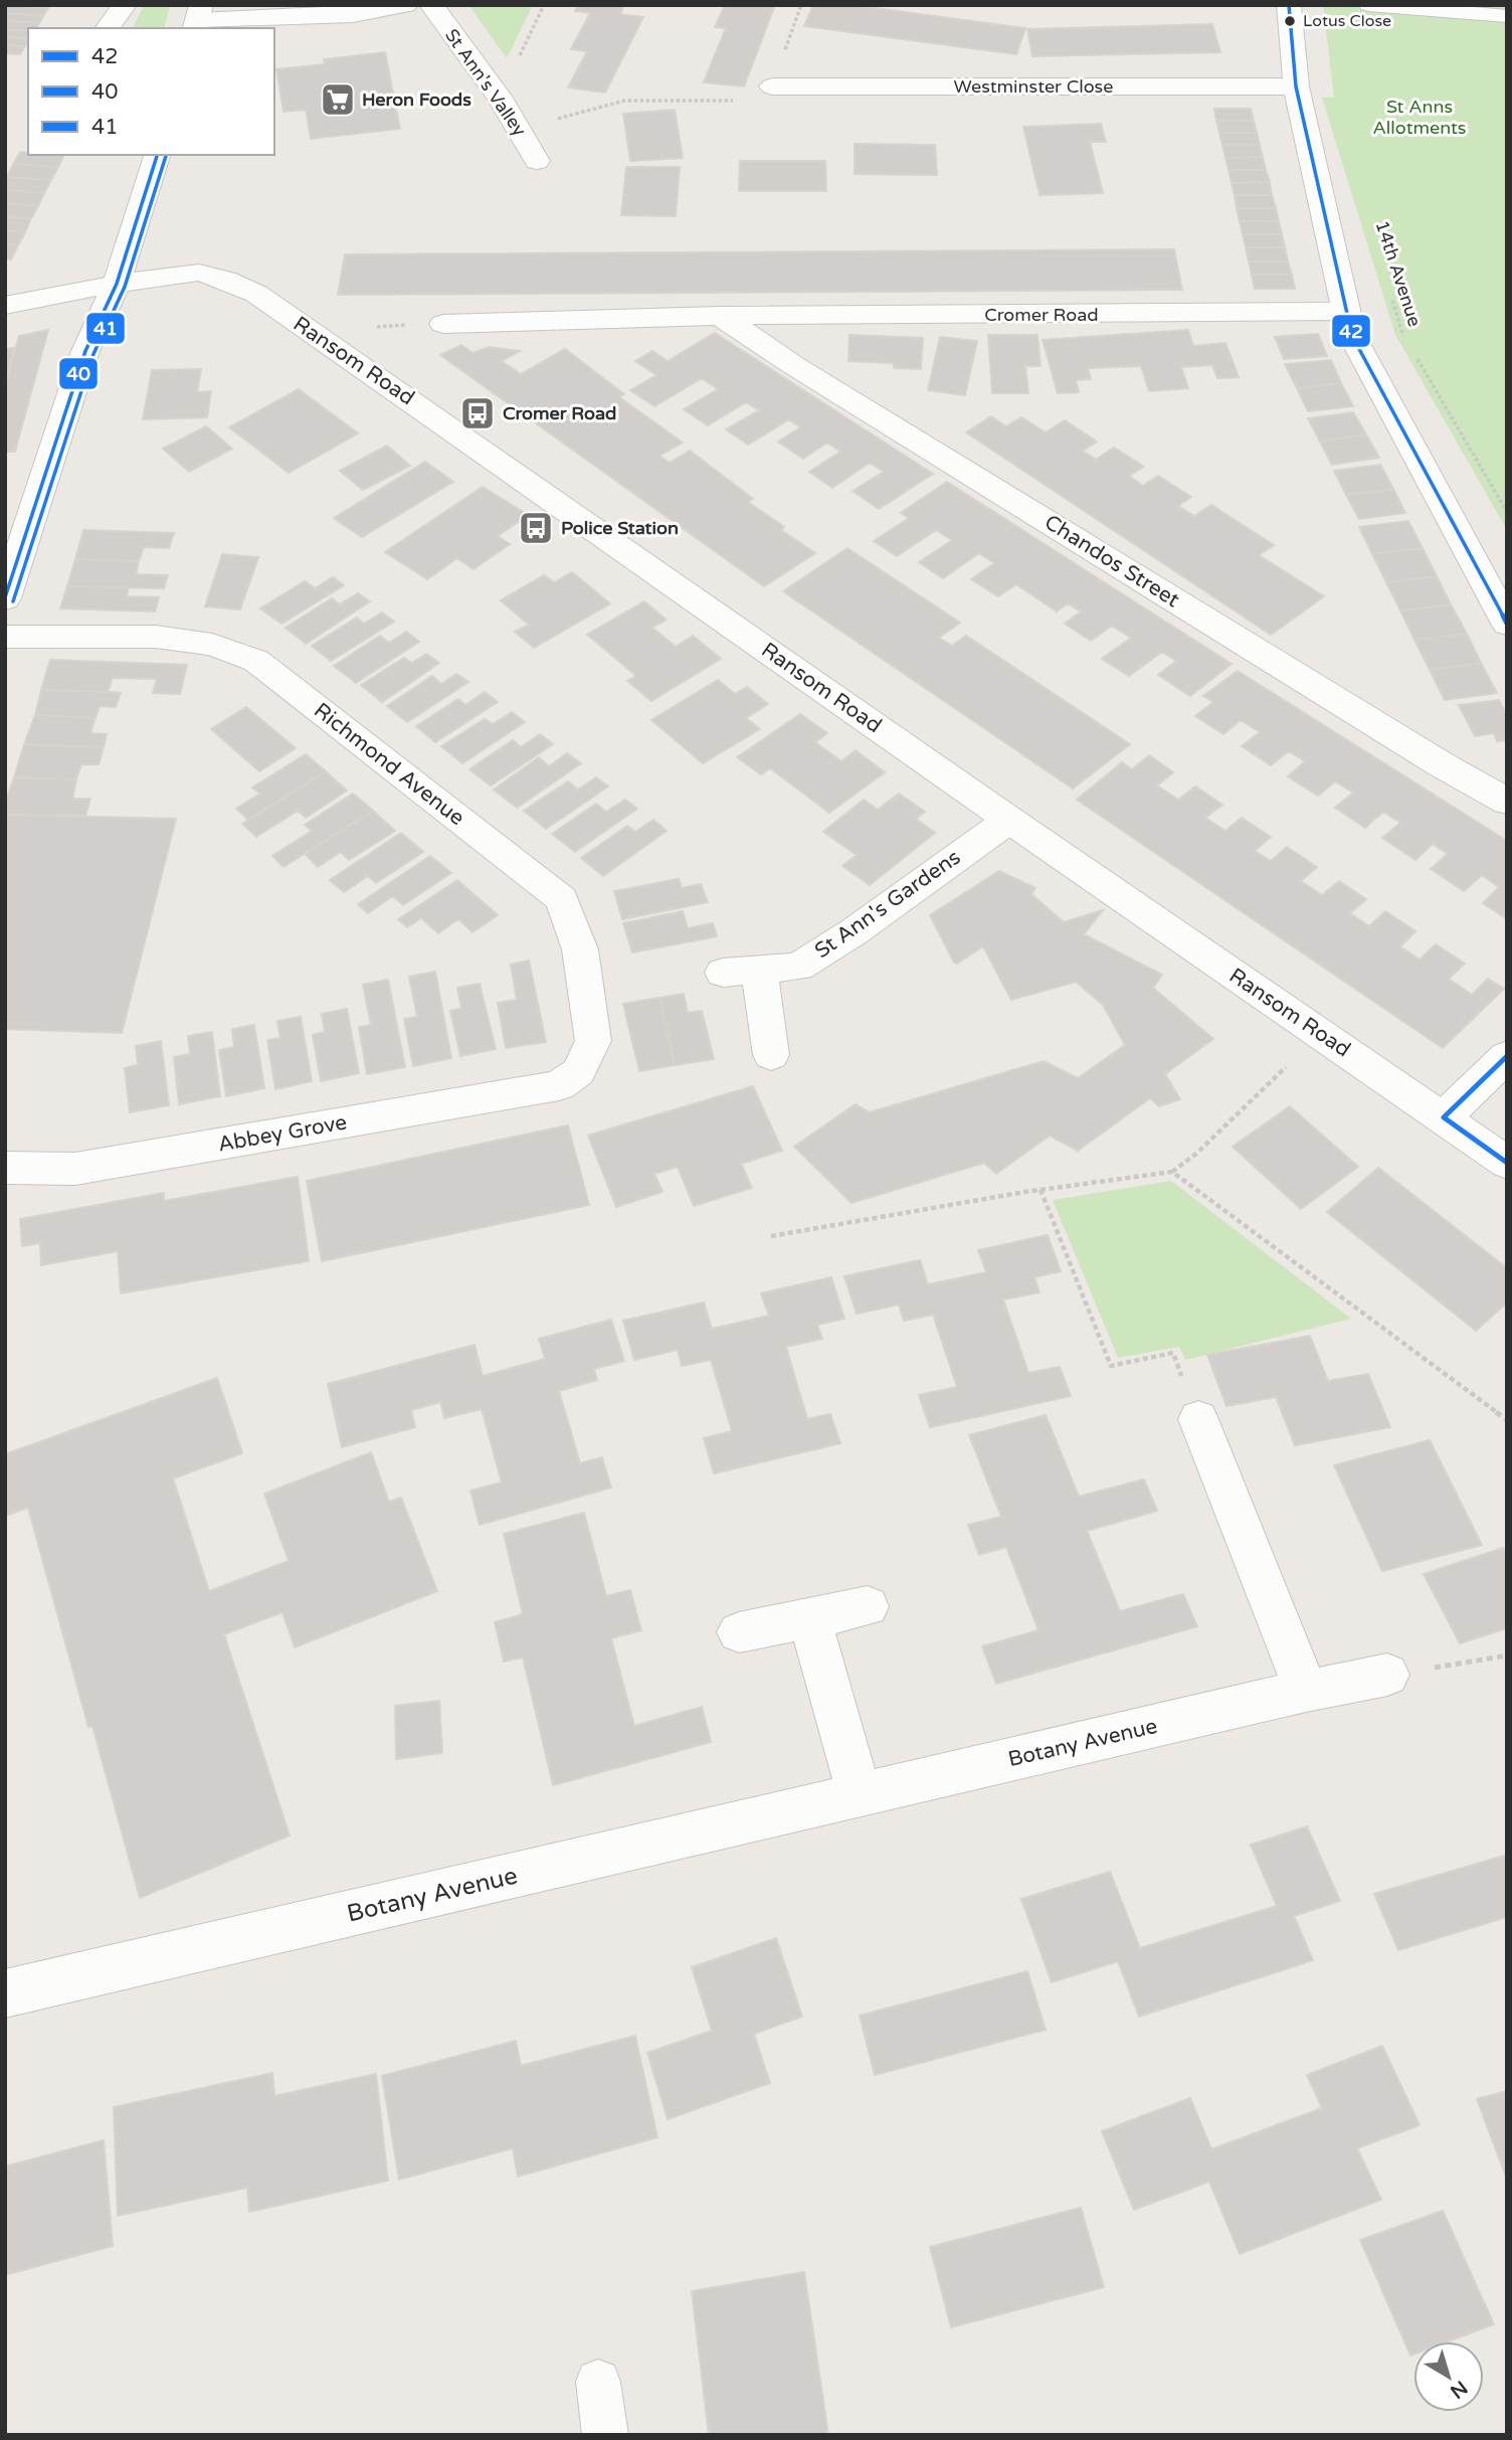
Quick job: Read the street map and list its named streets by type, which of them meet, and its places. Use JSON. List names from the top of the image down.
{
  "streets": {
    "street": [
      "St Ann's Valley",
      "Westminster Close",
      "Cromer Road",
      "Ransom Road",
      "Chandos Street",
      "Richmond Avenue",
      "St Ann's Gardens",
      "Abbey Grove",
      "Botany Avenue"
    ],
    "path": ["14th Avenue"]
  },
  "crossings": [
    ["Cromer Road", "Chandos Street"],
    ["Ransom Road", "St Ann's Gardens"],
    ["Richmond Avenue", "Abbey Grove"]
  ],
  "parks": ["St Anns Allotments"],
  "places": {
    "other": ["Lotus Close"],
    "supermarket": ["Heron Foods"],
    "bus stop": ["Cromer Road", "Police Station"]
  },
  "lines": ["transit line 42", "transit line 40", "transit line 41"],
  "legend": ["42", "40", "41"],
  "north": "bottom right"
}
